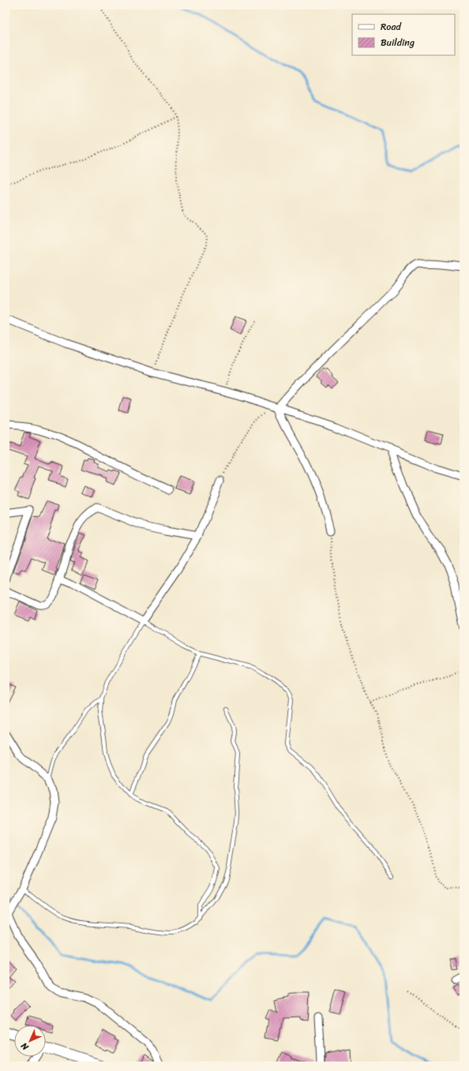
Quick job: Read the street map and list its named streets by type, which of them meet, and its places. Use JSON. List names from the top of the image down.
{
  "legend": ["Road", "Building"],
  "north": "bottom left"
}
